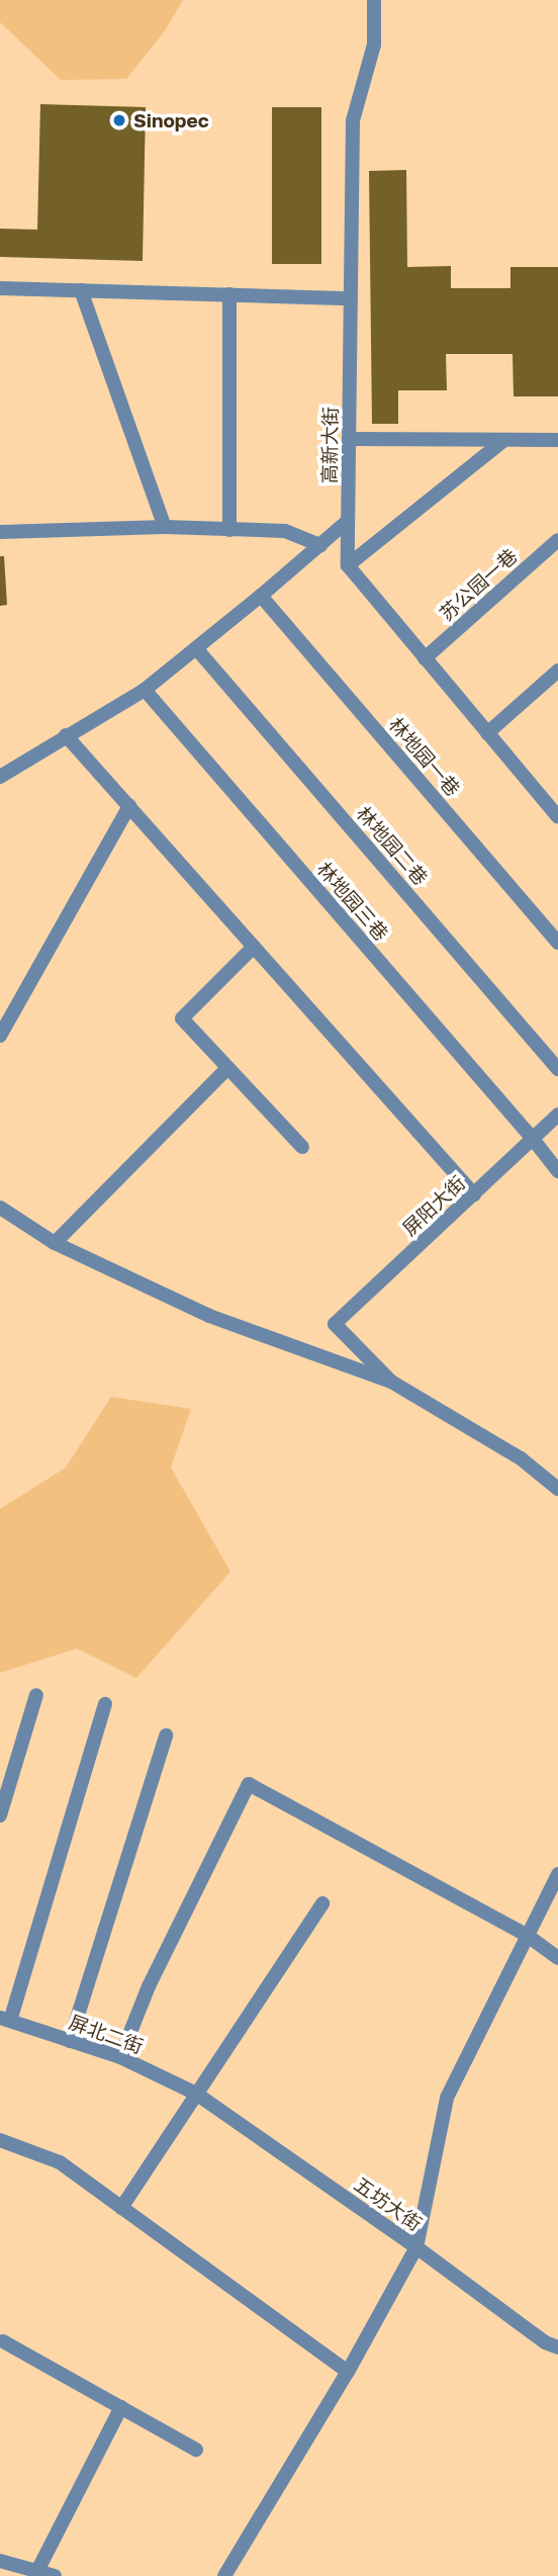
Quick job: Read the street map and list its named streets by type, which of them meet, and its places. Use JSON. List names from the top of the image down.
{
  "streets": {
    "street": [
      "高新大街",
      "苏公园一巷",
      "林地园一巷",
      "林地园二巷",
      "林地园三巷",
      "屏阳大街",
      "屏北二街",
      "五坊大街"
    ]
  },
  "crossings": [
    ["林地园三巷", "屏阳大街"],
    ["屏北二街", "五坊大街"]
  ],
  "places": ["Sinopec"]
}
